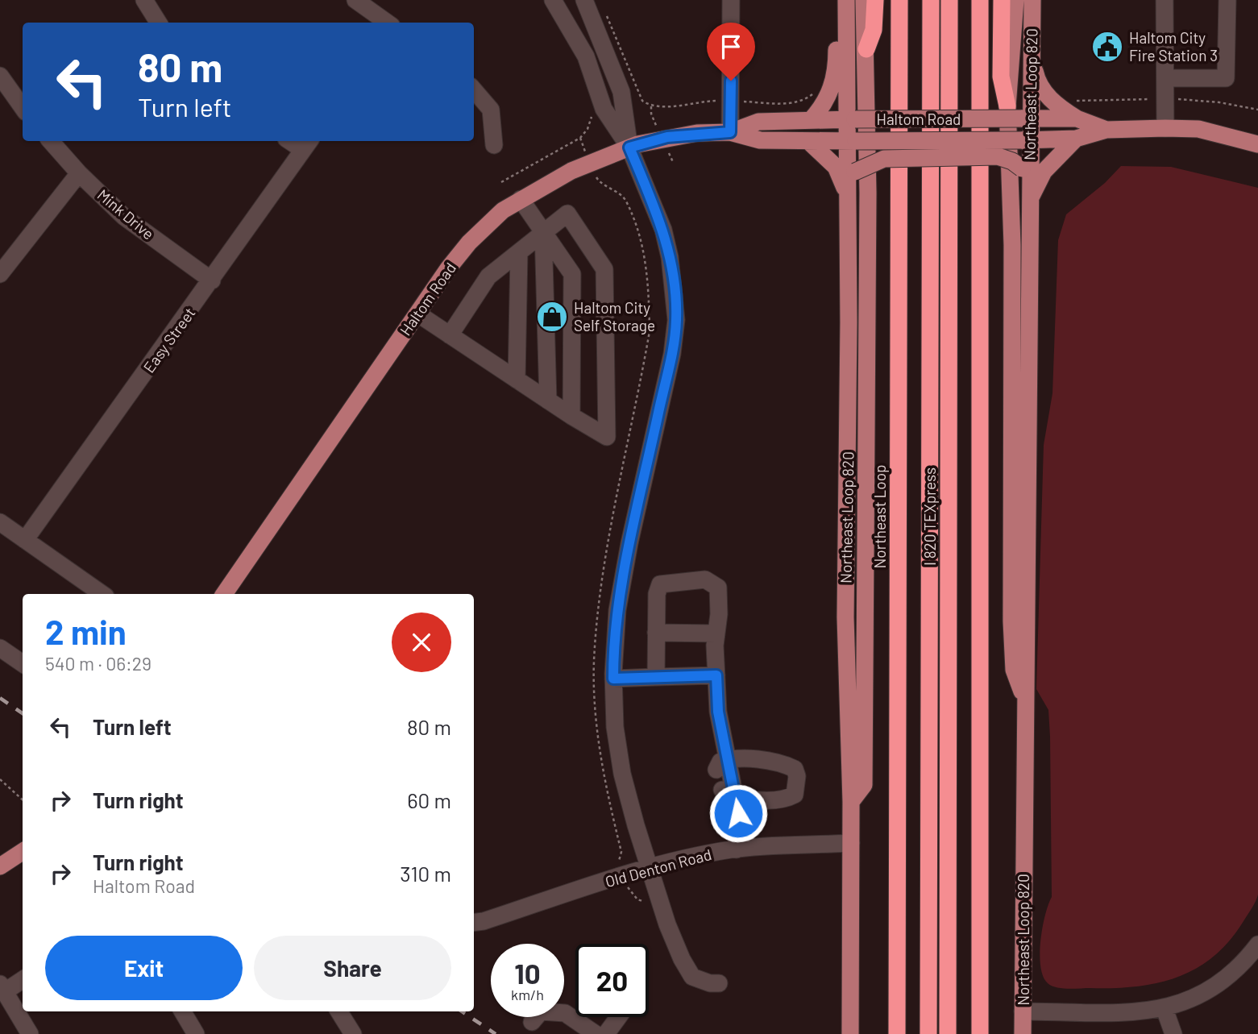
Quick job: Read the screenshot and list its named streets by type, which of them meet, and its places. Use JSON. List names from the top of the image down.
{
  "streets": {
    "highway": ["Northeast Loop", "I 820 TEXpress"],
    "main road": ["Northeast Loop 820", "Haltom Road"],
    "street": ["Mink Drive", "Easy Street", "Old Denton Road"]
  },
  "crossings": [
    ["Northeast Loop 820", "Haltom Road"],
    ["Northeast Loop 820", "Old Denton Road"],
    ["Mink Drive", "Easy Street"]
  ],
  "places": {
    "public building": ["Haltom City Fire Station 3"],
    "shop": ["Haltom City Self Storage"]
  },
  "page": {
    "turn": ["80 m", "Turn left"],
    "heading": ["2 min", "540 m · 06:29"],
    "list": [
      {
        "name": "Turn left",
        "value": "80 m"
      },
      {
        "name": "Turn right",
        "value": "60 m"
      },
      {
        "name": "Turn right",
        "note": "Haltom Road",
        "value": "310 m"
      }
    ],
    "buttons": ["Exit", "Share"],
    "speed": "10 km/h",
    "limit": "20"
  }
}
